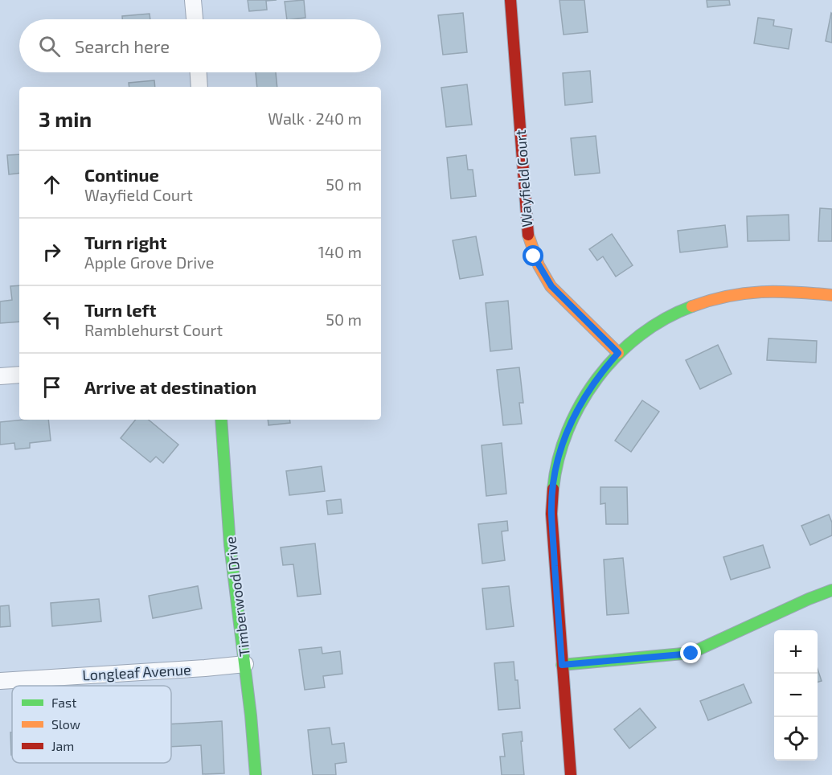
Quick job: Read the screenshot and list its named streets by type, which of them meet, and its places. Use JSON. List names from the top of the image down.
{
  "streets": {
    "street": ["Wayfield Court", "Timberwood Drive", "Longleaf Avenue"]
  },
  "crossings": [
    ["Timberwood Drive", "Longleaf Avenue"]
  ],
  "legend": ["Fast", "Slow", "Jam"],
  "page": {
    "search": "Search here",
    "heading": ["3 min", "Walk · 240 m"],
    "list": [
      ["Continue", "Wayfield Court", "50 m"],
      ["Turn right", "Apple Grove Drive", "140 m"],
      ["Turn left", "Ramblehurst Court", "50 m"],
      "Arrive at destination"
    ],
    "map_buttons": ["+", "−"]
  }
}
